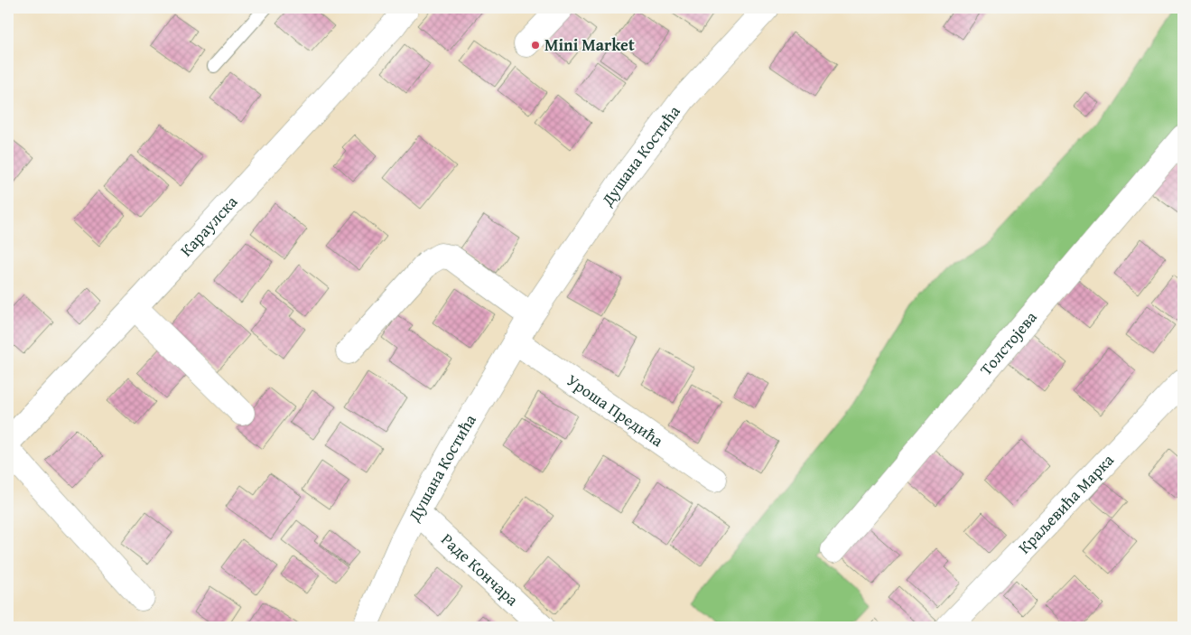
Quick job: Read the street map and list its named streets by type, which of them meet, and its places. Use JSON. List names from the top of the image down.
{
  "streets": {
    "street": [
      "Душана Костића",
      "Караулска",
      "Толстојева",
      "Уроша Предића",
      "Краљевића Марка",
      "Раде Кончара"
    ]
  },
  "crossings": [
    ["Душана Костића", "Уроша Предића"],
    ["Душана Костића", "Раде Кончара"]
  ],
  "places": ["Mini Market"]
}
